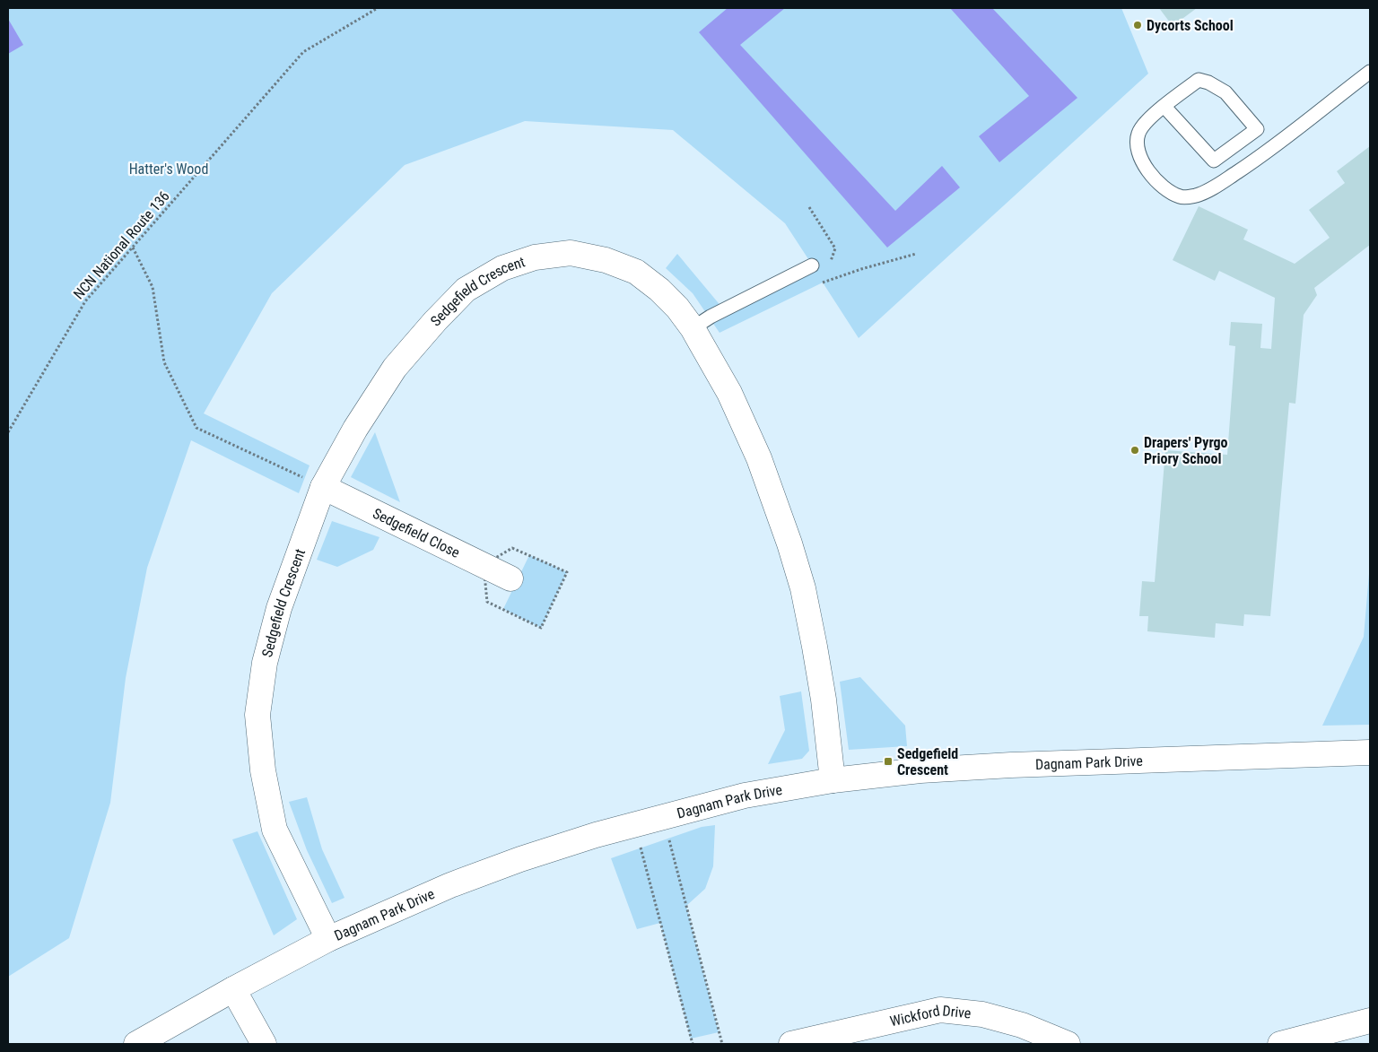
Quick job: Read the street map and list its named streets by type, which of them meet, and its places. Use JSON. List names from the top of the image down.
{
  "streets": {
    "street": [
      "Sedgefield Crescent",
      "Sedgefield Close",
      "Dagnam Park Drive",
      "Wickford Drive"
    ],
    "path": ["NCN National Route 136"]
  },
  "crossings": [
    ["Sedgefield Crescent", "Sedgefield Close"],
    ["Sedgefield Crescent", "Dagnam Park Drive"]
  ],
  "parks": ["Hatter's Wood"],
  "places": {
    "other": ["Dycorts School", "Drapers' Pyrgo Priory School"],
    "transit": ["Sedgefield Crescent"]
  }
}
